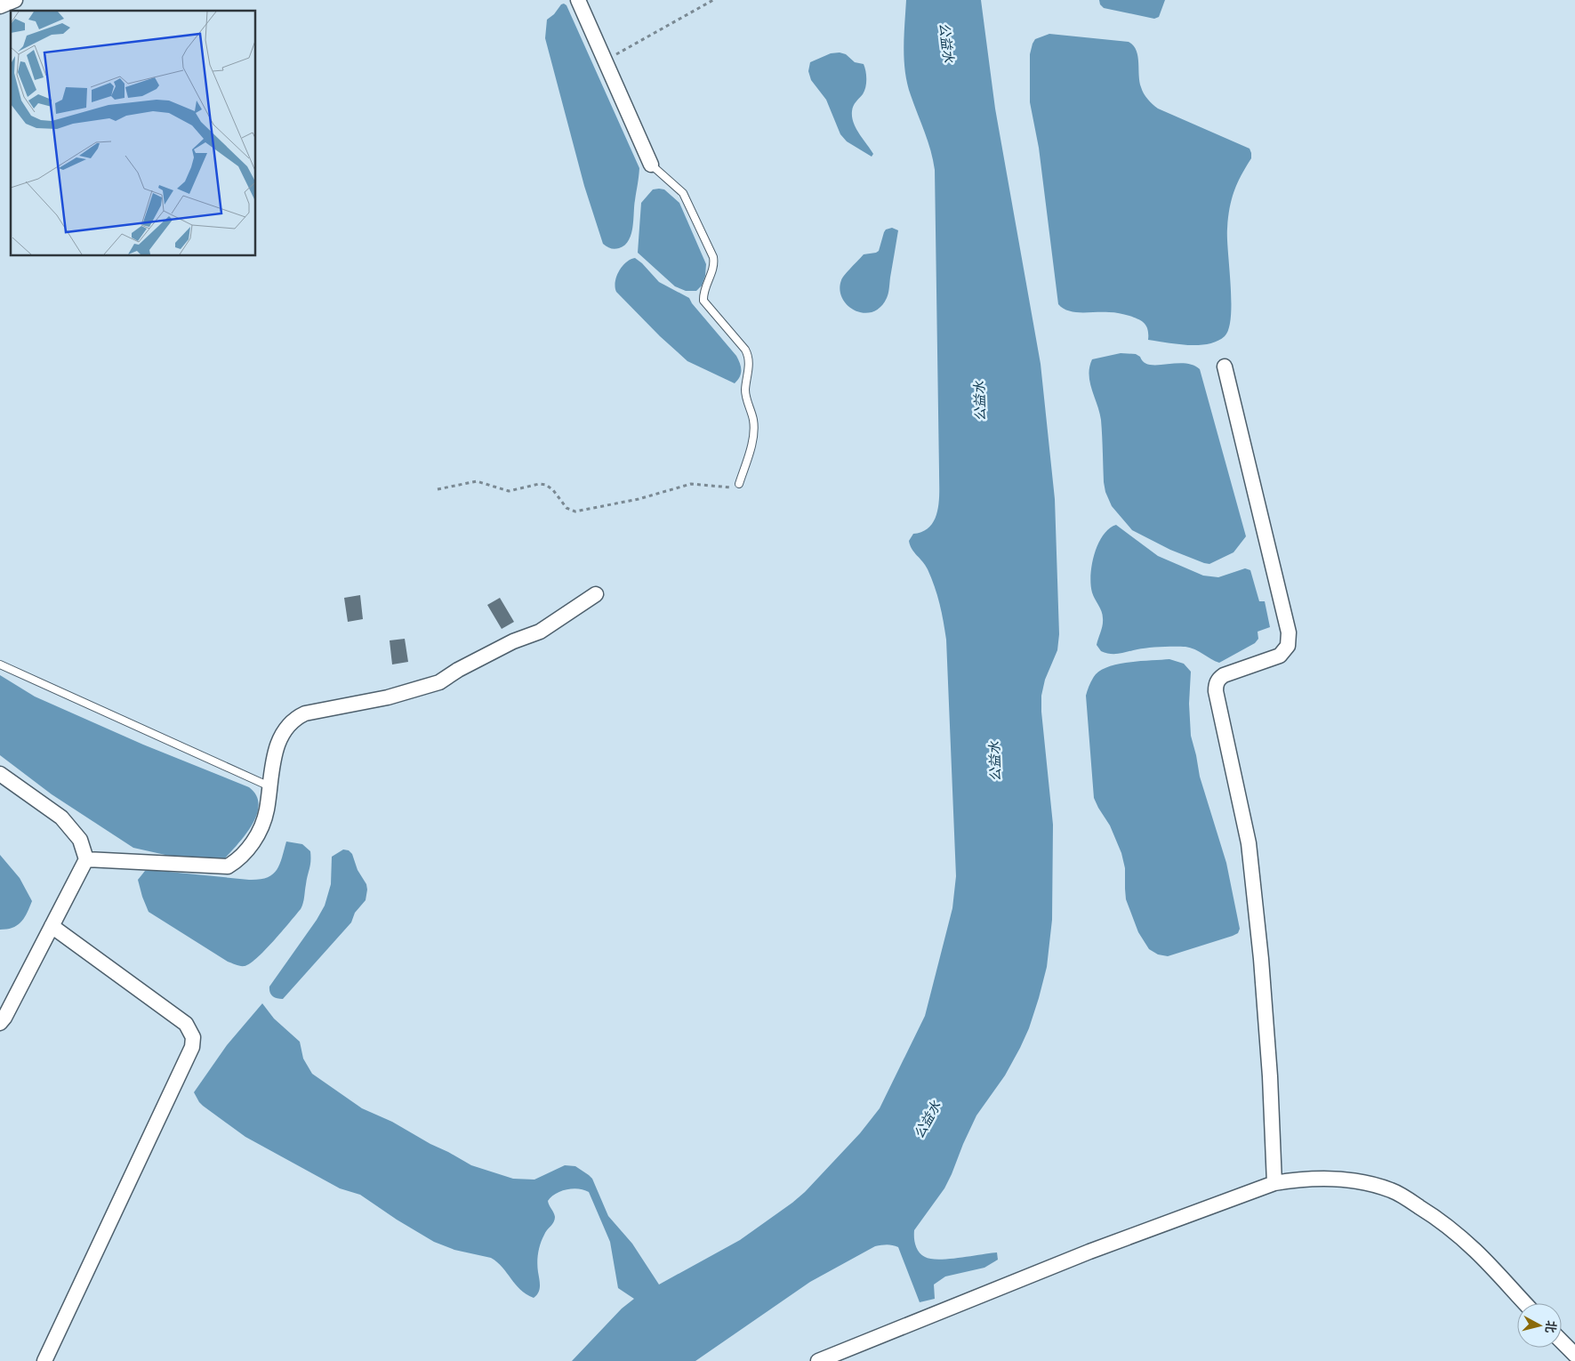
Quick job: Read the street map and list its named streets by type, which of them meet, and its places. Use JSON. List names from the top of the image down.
{
  "water": ["公益水"],
  "north": "right"
}
